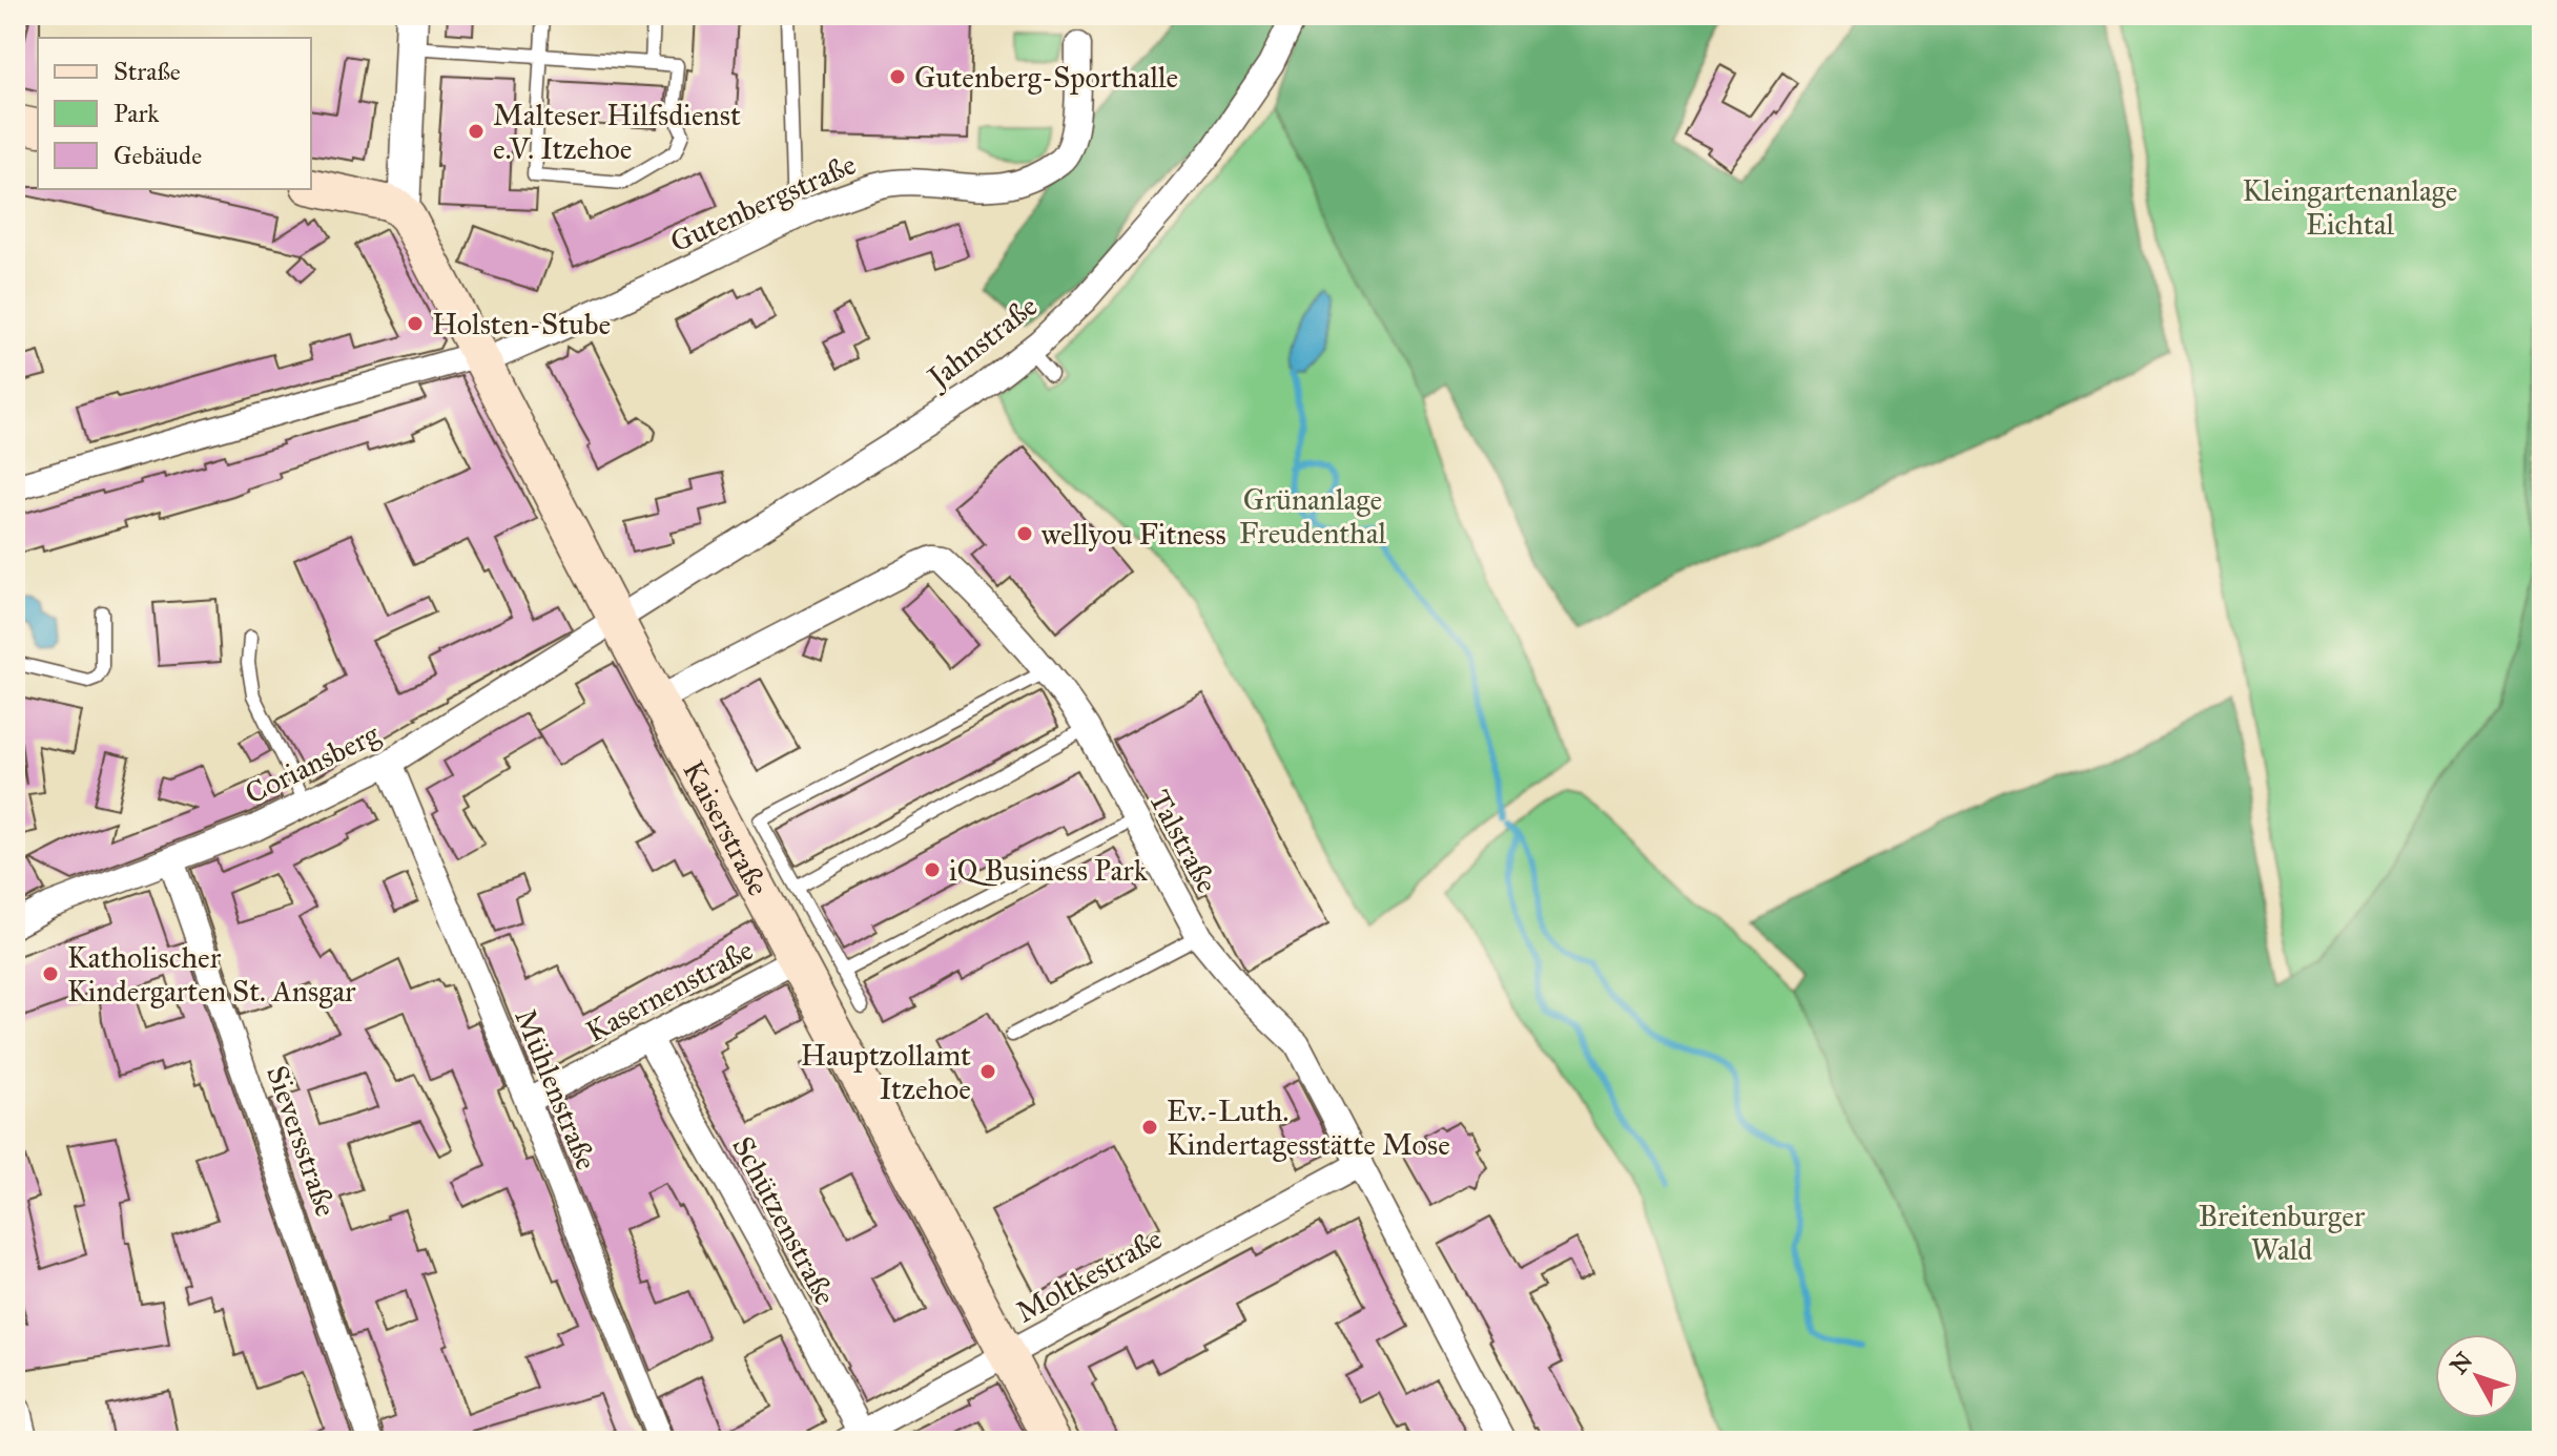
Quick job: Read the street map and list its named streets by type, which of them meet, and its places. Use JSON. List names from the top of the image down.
{
  "streets": {
    "main road": ["Kaiserstraße"],
    "street": [
      "Gutenbergstraße",
      "Jahnstraße",
      "Coriansberg",
      "Talstraße",
      "Kasernenstraße",
      "Mühlenstraße",
      "Sieversstraße",
      "Schützenstraße",
      "Moltkestraße"
    ]
  },
  "crossings": [
    ["Gutenbergstraße", "Kaiserstraße"],
    ["Jahnstraße", "Coriansberg"],
    ["Jahnstraße", "Kaiserstraße"],
    ["Coriansberg", "Kaiserstraße"],
    ["Coriansberg", "Mühlenstraße"],
    ["Coriansberg", "Sieversstraße"],
    ["Kaiserstraße", "Talstraße"],
    ["Kaiserstraße", "Kasernenstraße"],
    ["Kaiserstraße", "Moltkestraße"],
    ["Talstraße", "Moltkestraße"],
    ["Kasernenstraße", "Mühlenstraße"],
    ["Kasernenstraße", "Schützenstraße"],
    ["Schützenstraße", "Moltkestraße"]
  ],
  "parks": ["Kleingartenanlage Eichtal", "Grünanlage Freudenthal", "Breitenburger Wald"],
  "places": [
    "Gutenberg-Sporthalle",
    "Malteser Hilfsdienst e.V. Itzehoe",
    "Holsten-Stube",
    "wellyou Fitness",
    "iQ Business Park",
    "Katholischer Kindergarten St. Ansgar",
    "Hauptzollamt Itzehoe",
    "Ev.-Luth. Kindertagesstätte Mose"
  ],
  "legend": ["Straße", "Park", "Gebäude"],
  "north": "top left"
}
